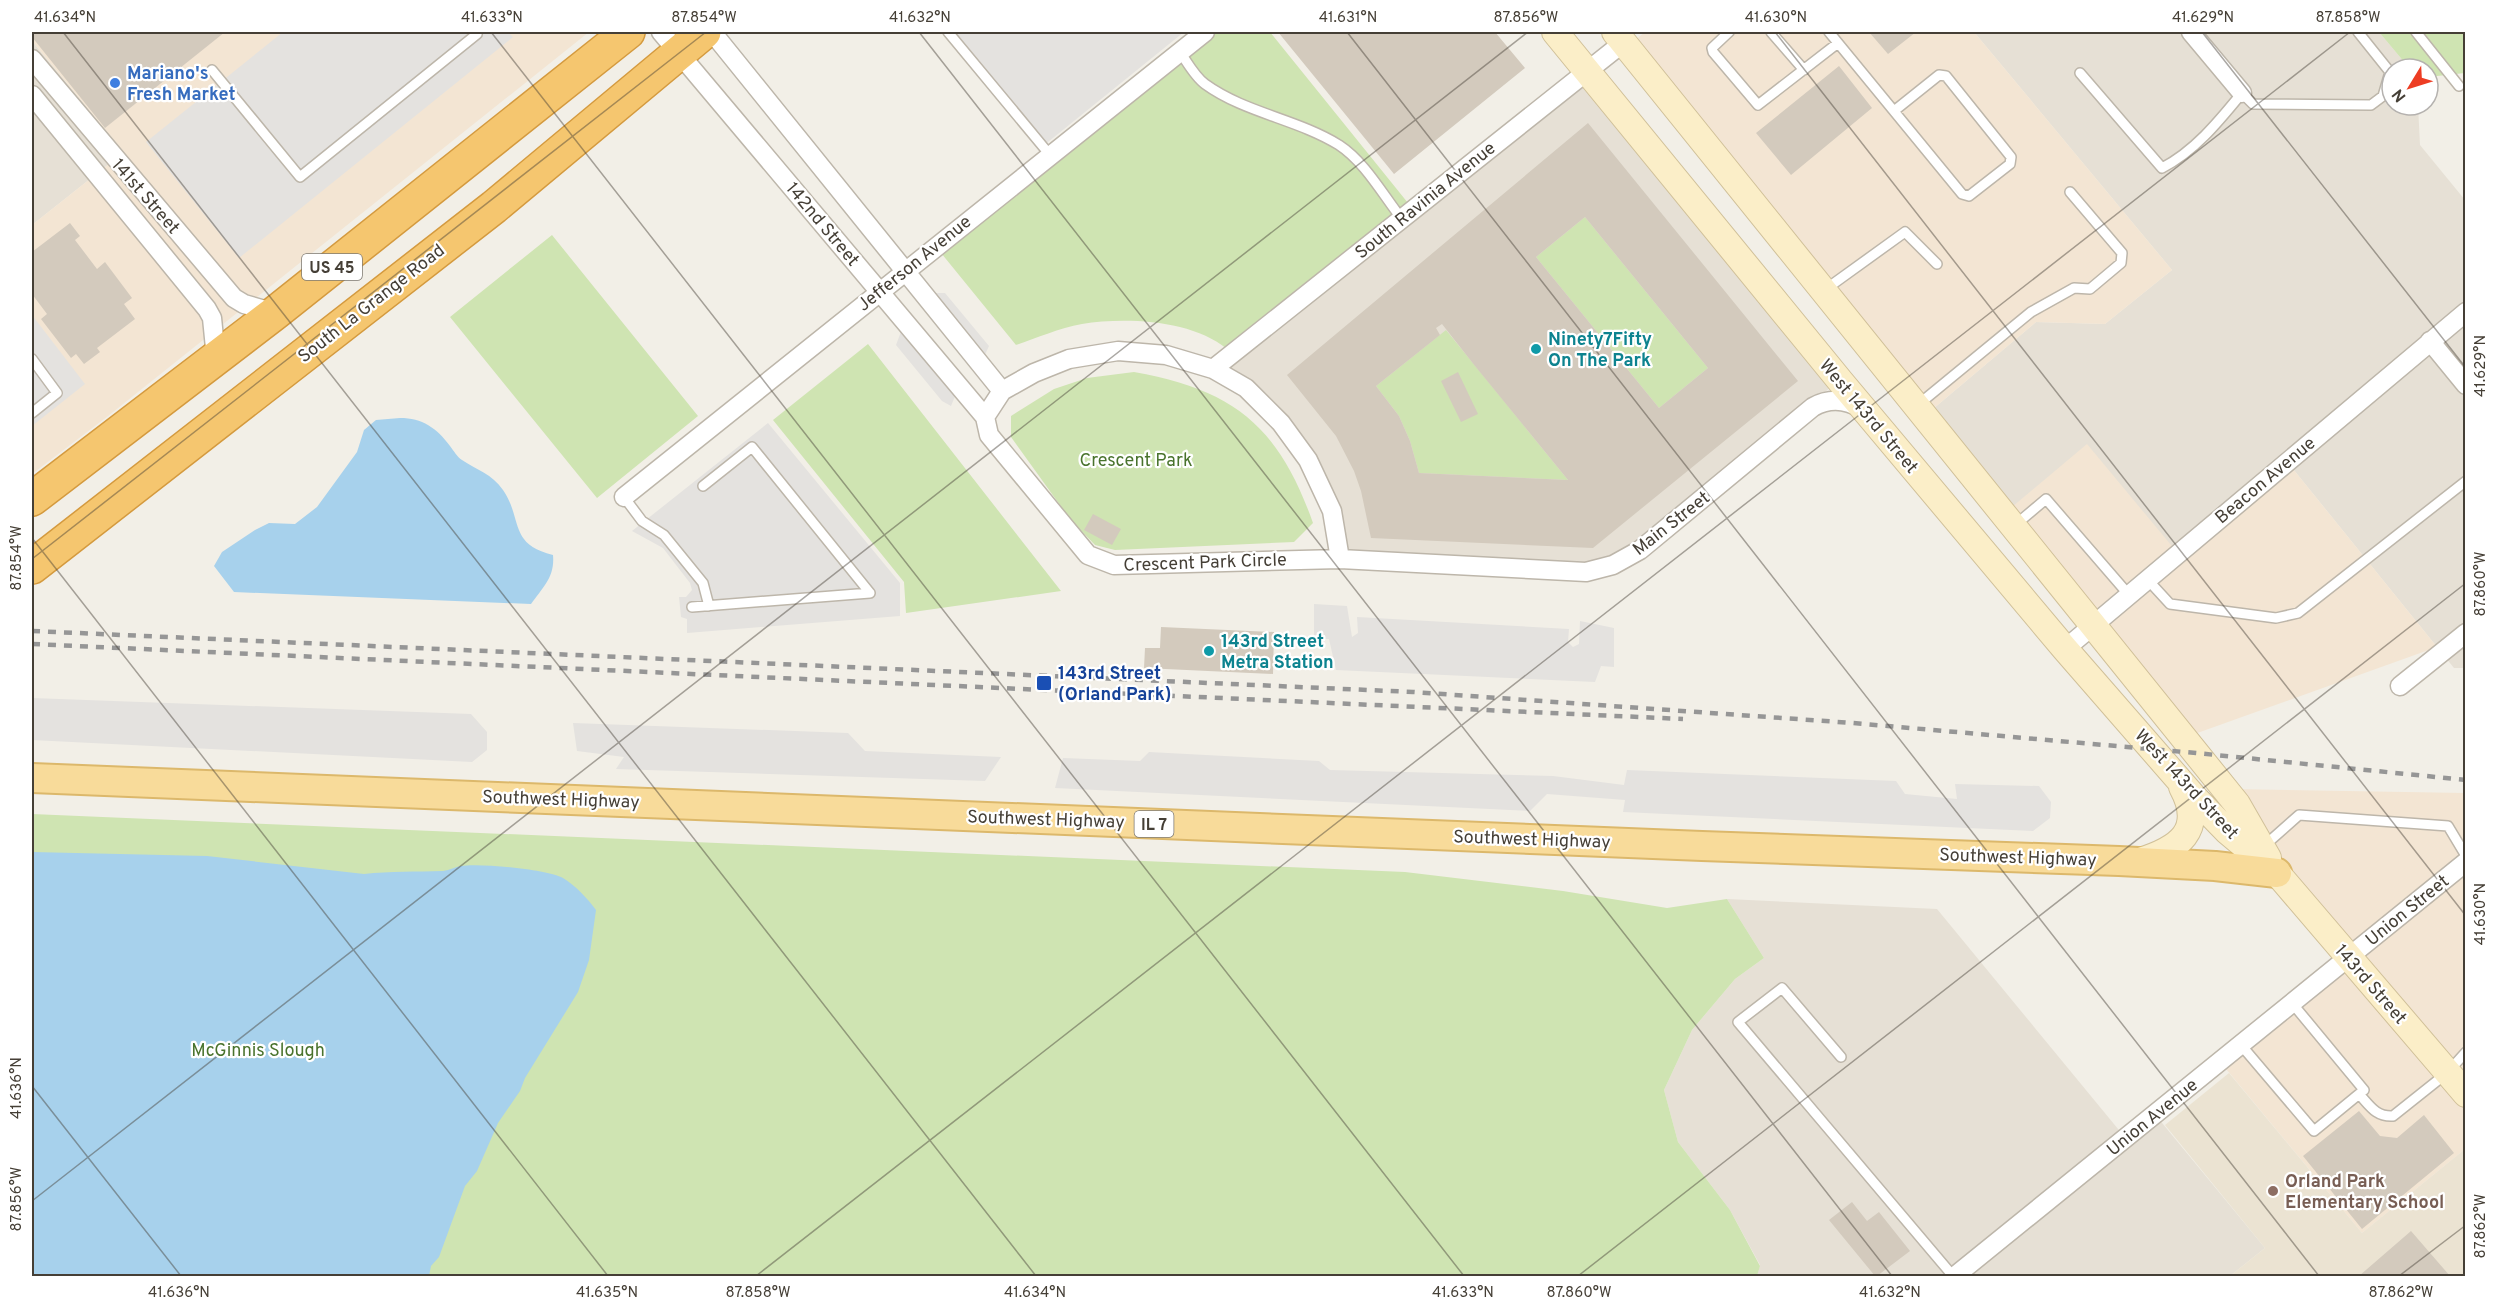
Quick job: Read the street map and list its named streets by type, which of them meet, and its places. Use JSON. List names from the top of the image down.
{
  "streets": {
    "highway": ["US 45", "South La Grange Road"],
    "main road": [
      "West 143rd Street",
      "Southwest Highway",
      "IL 7",
      "143rd Street"
    ],
    "street": [
      "141st Street",
      "South Ravinia Avenue",
      "142nd Street",
      "Jefferson Avenue",
      "Beacon Avenue",
      "Main Street",
      "Crescent Park Circle",
      "Union Street",
      "Union Avenue"
    ]
  },
  "crossings": [
    ["141st Street", "US 45"],
    ["South Ravinia Avenue", "West 143rd Street"],
    ["142nd Street", "Jefferson Avenue"],
    ["142nd Street", "South La Grange Road"],
    ["142nd Street", "Crescent Park Circle"],
    ["West 143rd Street", "Beacon Avenue"],
    ["West 143rd Street", "Main Street"],
    ["West 143rd Street", "Southwest Highway"],
    ["West 143rd Street", "143rd Street"],
    ["Main Street", "Crescent Park Circle"],
    ["Southwest Highway", "143rd Street"],
    ["Union Street", "143rd Street"],
    ["Union Street", "Union Avenue"],
    ["143rd Street", "Union Avenue"]
  ],
  "parks": ["Crescent Park", "McGinnis Slough"],
  "places": {
    "other": [
      "Mariano's Fresh Market",
      "Ninety7Fifty On The Park",
      "143rd Street Metra Station",
      "Orland Park Elementary School"
    ],
    "transit": ["143rd Street (Orland Park)"]
  },
  "north": "bottom left",
  "coordinates": [
    "41.634°N",
    "41.633°N",
    "87.854°W",
    "41.632°N",
    "41.631°N",
    "87.856°W",
    "41.630°N",
    "41.629°N",
    "87.858°W",
    "87.860°W",
    "41.636°N",
    "87.862°W",
    "41.635°N"
  ]
}
